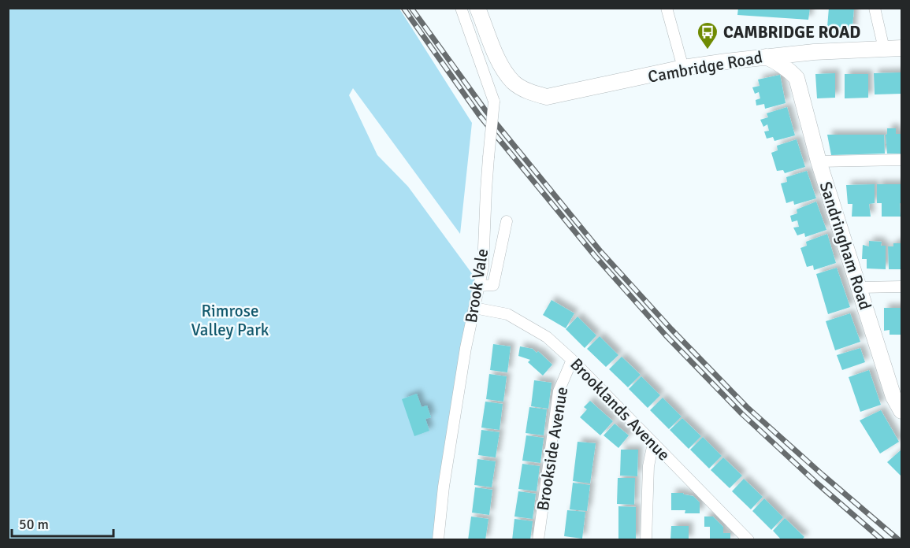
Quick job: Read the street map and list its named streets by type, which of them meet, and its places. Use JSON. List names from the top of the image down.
{
  "streets": {
    "main road": ["Cambridge Road", "Sandringham Road"],
    "street": ["Brook Vale", "Brooklands Avenue", "Brookside Avenue"]
  },
  "crossings": [
    ["Brook Vale", "Brooklands Avenue"],
    ["Brooklands Avenue", "Brookside Avenue"]
  ],
  "parks": ["Rimrose Valley Park"],
  "places": {
    "bus stop": ["CAMBRIDGE ROAD"]
  },
  "scale_bar": "50 m"
}
